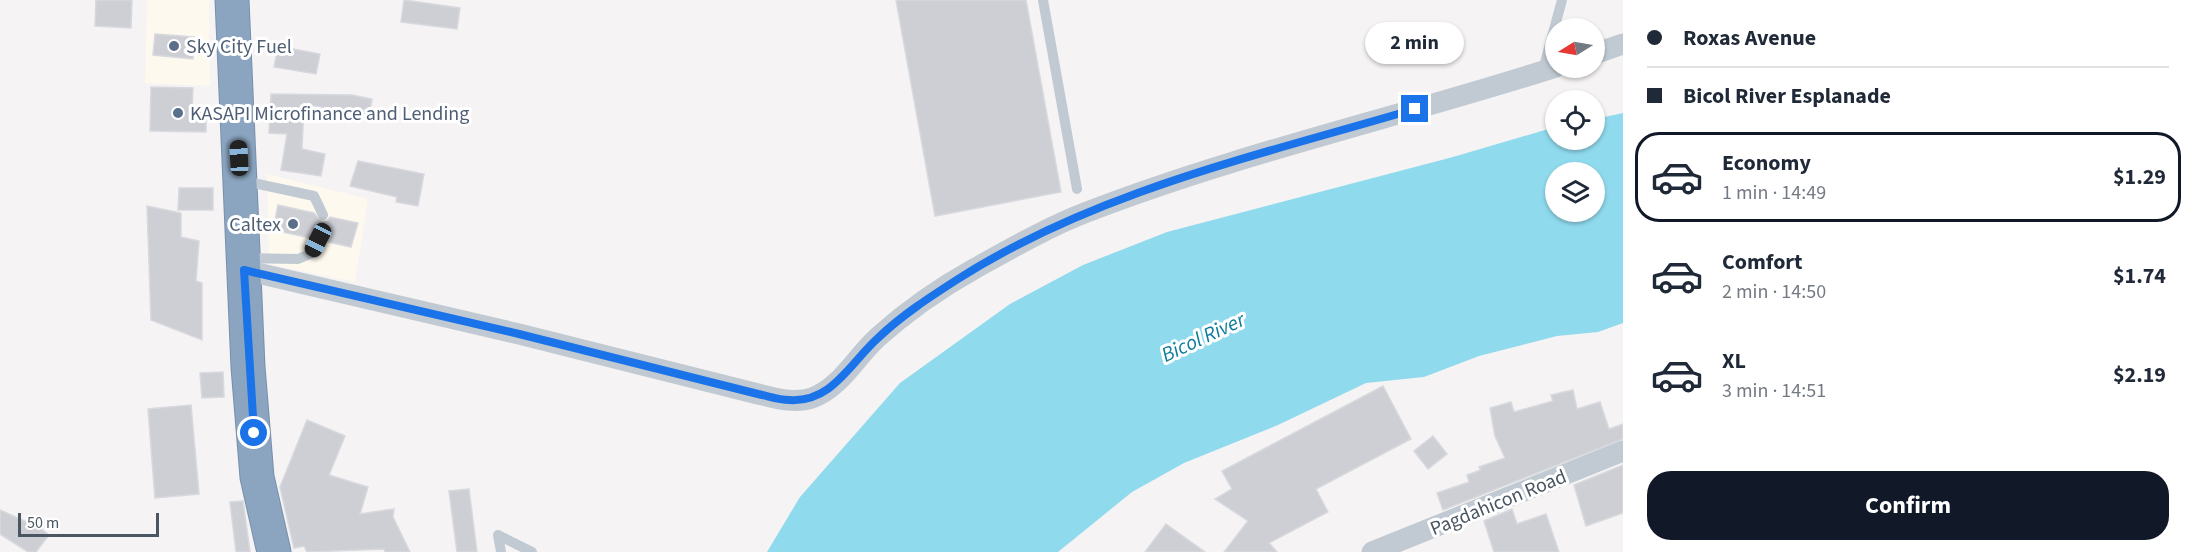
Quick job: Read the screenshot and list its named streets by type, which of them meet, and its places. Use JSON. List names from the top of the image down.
{
  "streets": {
    "street": ["Pagdahicon Road"]
  },
  "water": ["Bicol River"],
  "places": ["Sky City Fuel", "KASAPI Microfinance and Lending", "Caltex"],
  "scale_bar": "50 m",
  "north": "left",
  "page": {
    "banner": ["Roxas Avenue", "Bicol River Esplanade"],
    "bubble": "2 min",
    "list": [
      {
        "name": "Economy",
        "note": "1 min · 14:49",
        "value": "$1.29"
      },
      {
        "name": "Comfort",
        "note": "2 min · 14:50",
        "value": "$1.74"
      },
      {
        "name": "XL",
        "note": "3 min · 14:51",
        "value": "$2.19"
      }
    ],
    "buttons": "Confirm",
    "scale": "50 m"
  }
}
